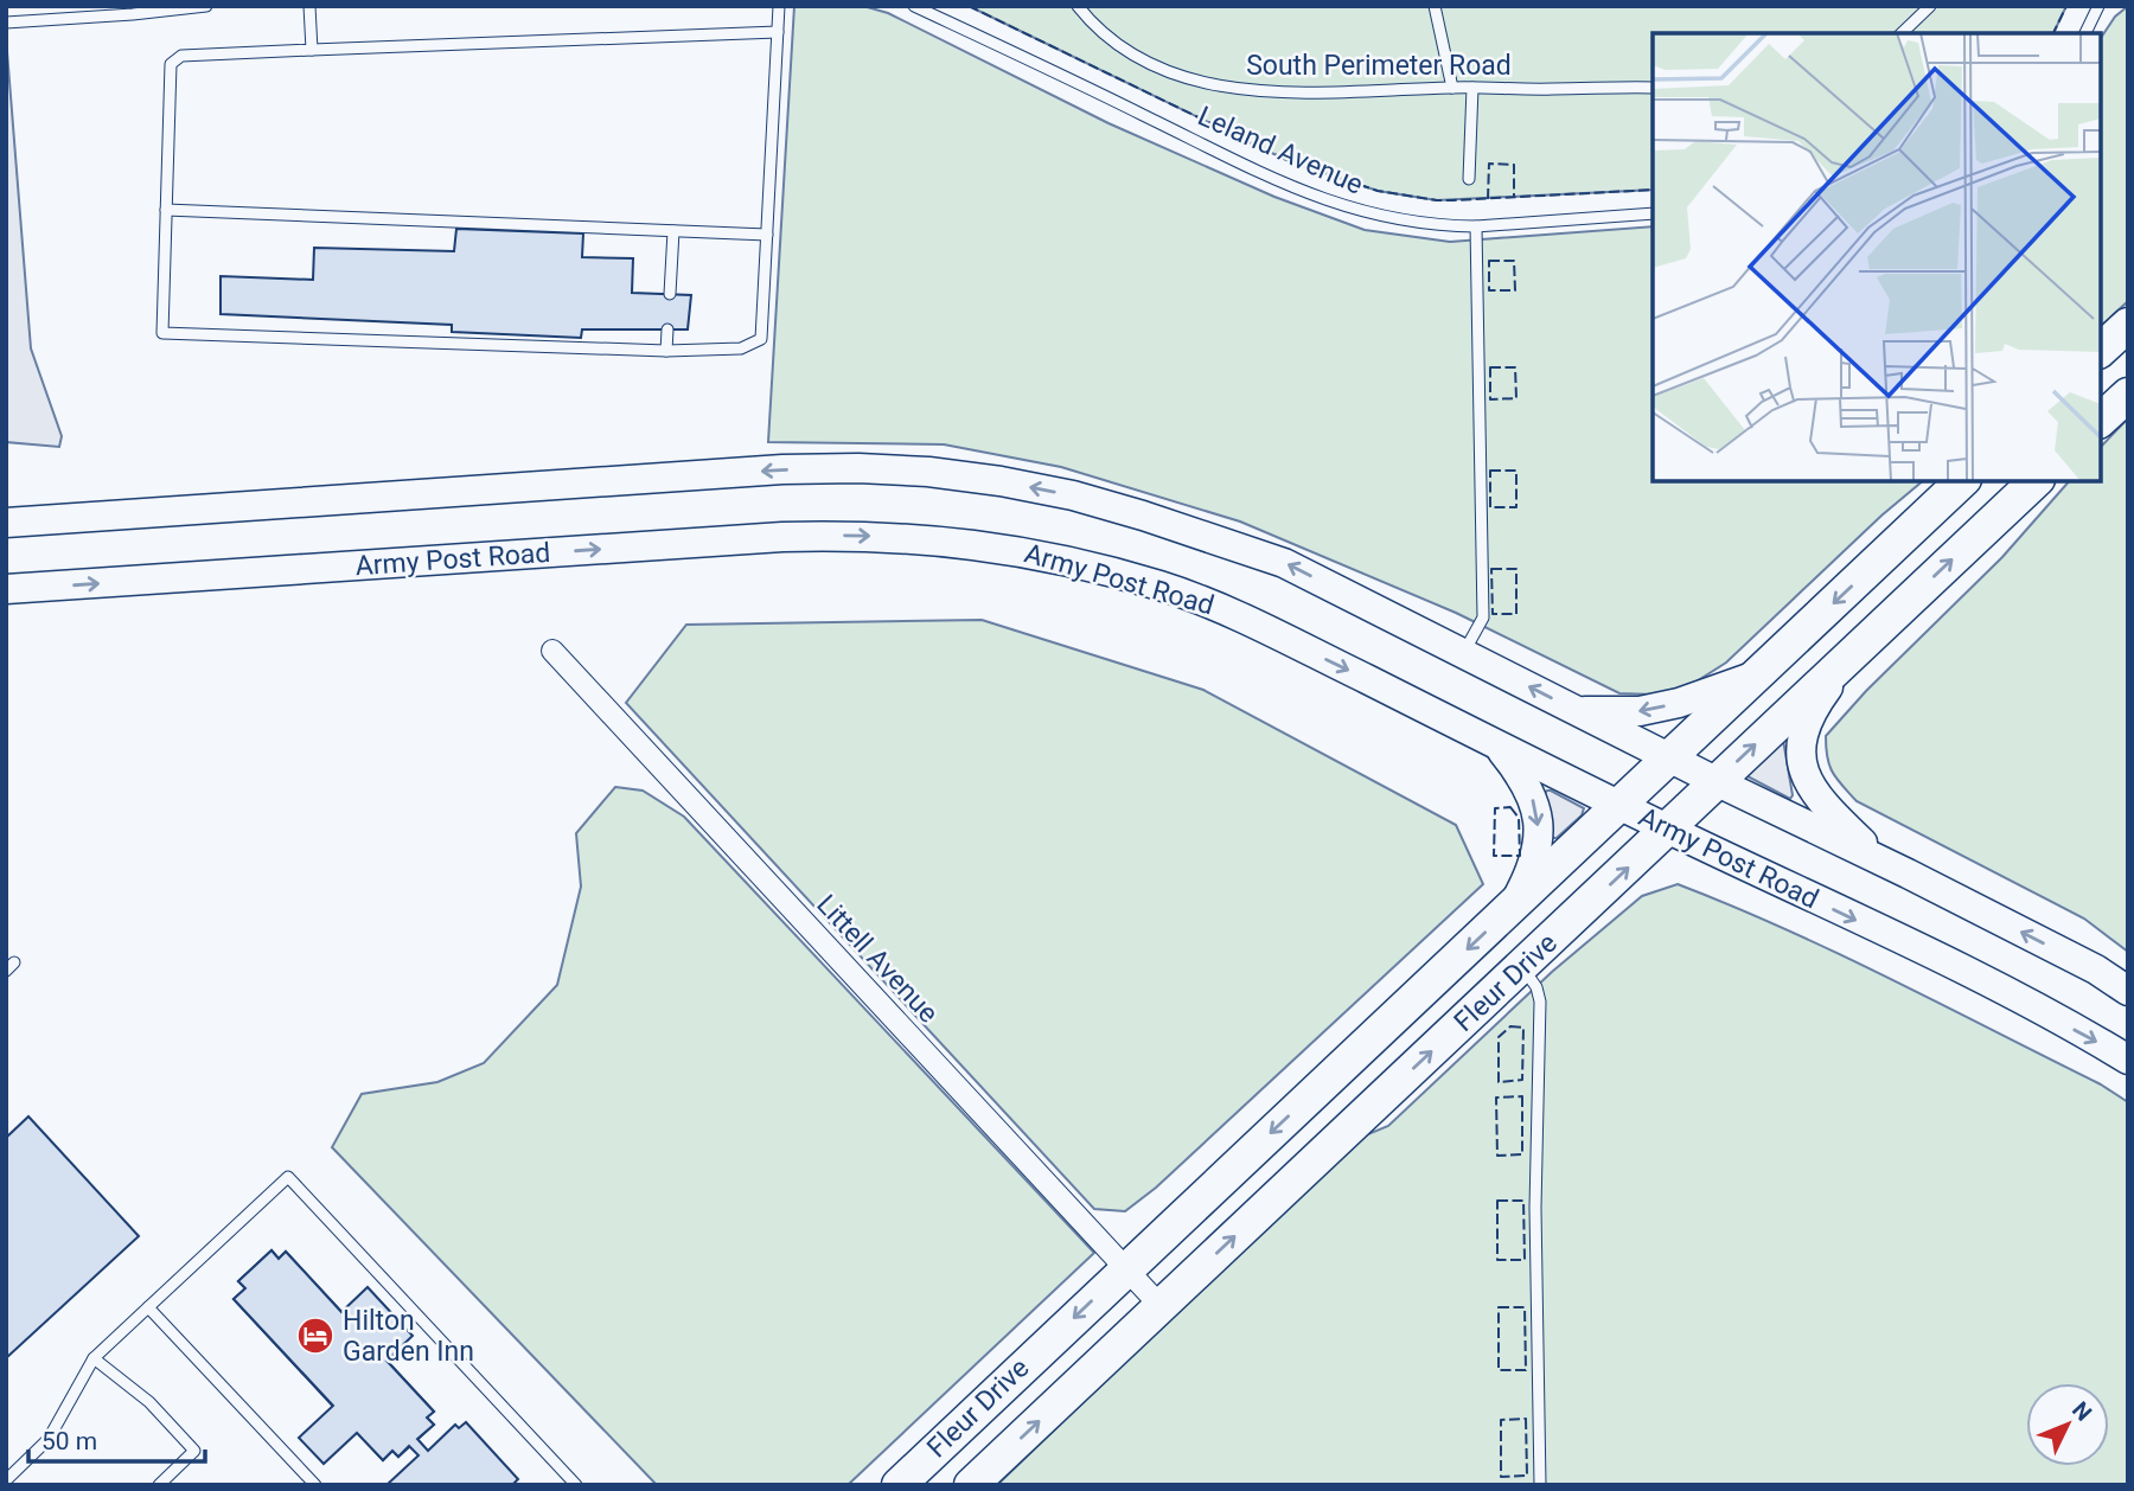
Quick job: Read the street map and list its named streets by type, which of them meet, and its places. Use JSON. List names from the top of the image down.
{
  "streets": {
    "main road": ["Army Post Road", "Fleur Drive"],
    "street": ["Littell Avenue"],
    "lane": ["South Perimeter Road", "Leland Avenue"]
  },
  "crossings": [
    ["Army Post Road", "Fleur Drive"],
    ["Littell Avenue", "Fleur Drive"]
  ],
  "places": {
    "hotel": ["Hilton Garden Inn"]
  },
  "scale_bar": "50 m",
  "north": "top right"
}
